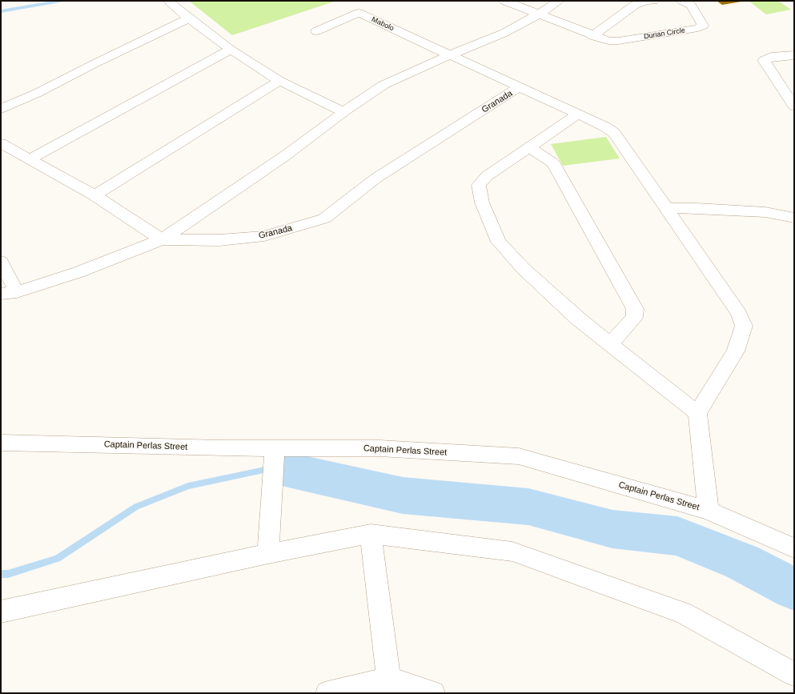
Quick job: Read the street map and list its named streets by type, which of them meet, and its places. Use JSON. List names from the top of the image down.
{
  "streets": {
    "street": [
      "Mabolo",
      "Durian Circle",
      "Granada",
      "Captain Perlas Street"
    ]
  },
  "crossings": [
    ["Mabolo", "Granada"]
  ]
}
